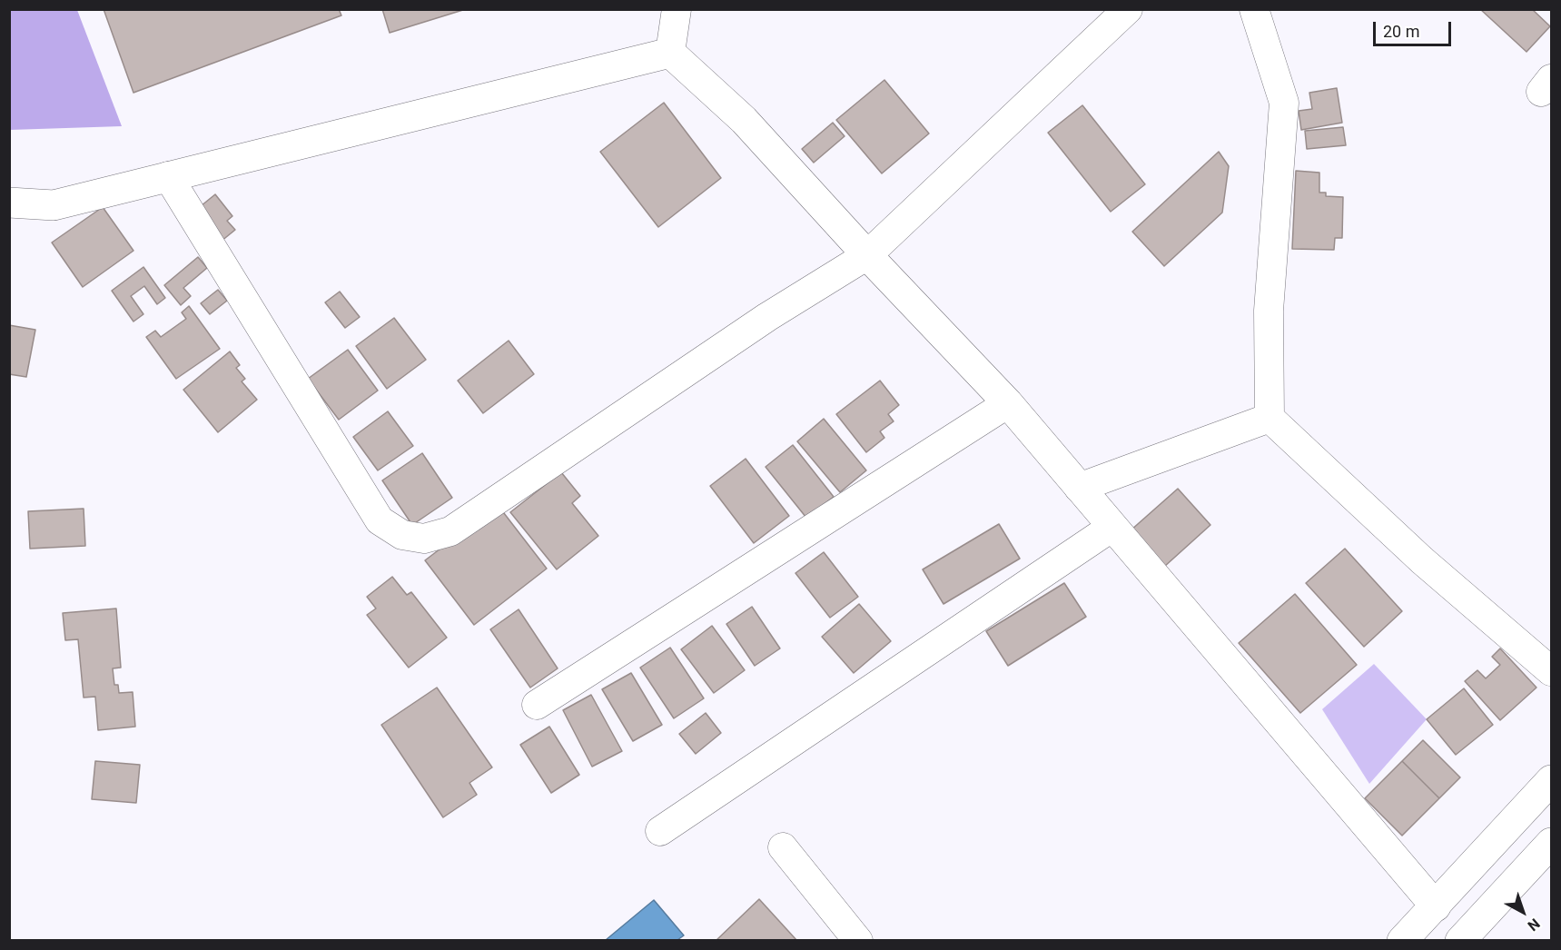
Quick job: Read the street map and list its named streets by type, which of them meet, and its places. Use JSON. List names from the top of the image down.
{
  "scale_bar": "20 m",
  "north": "bottom right"
}
